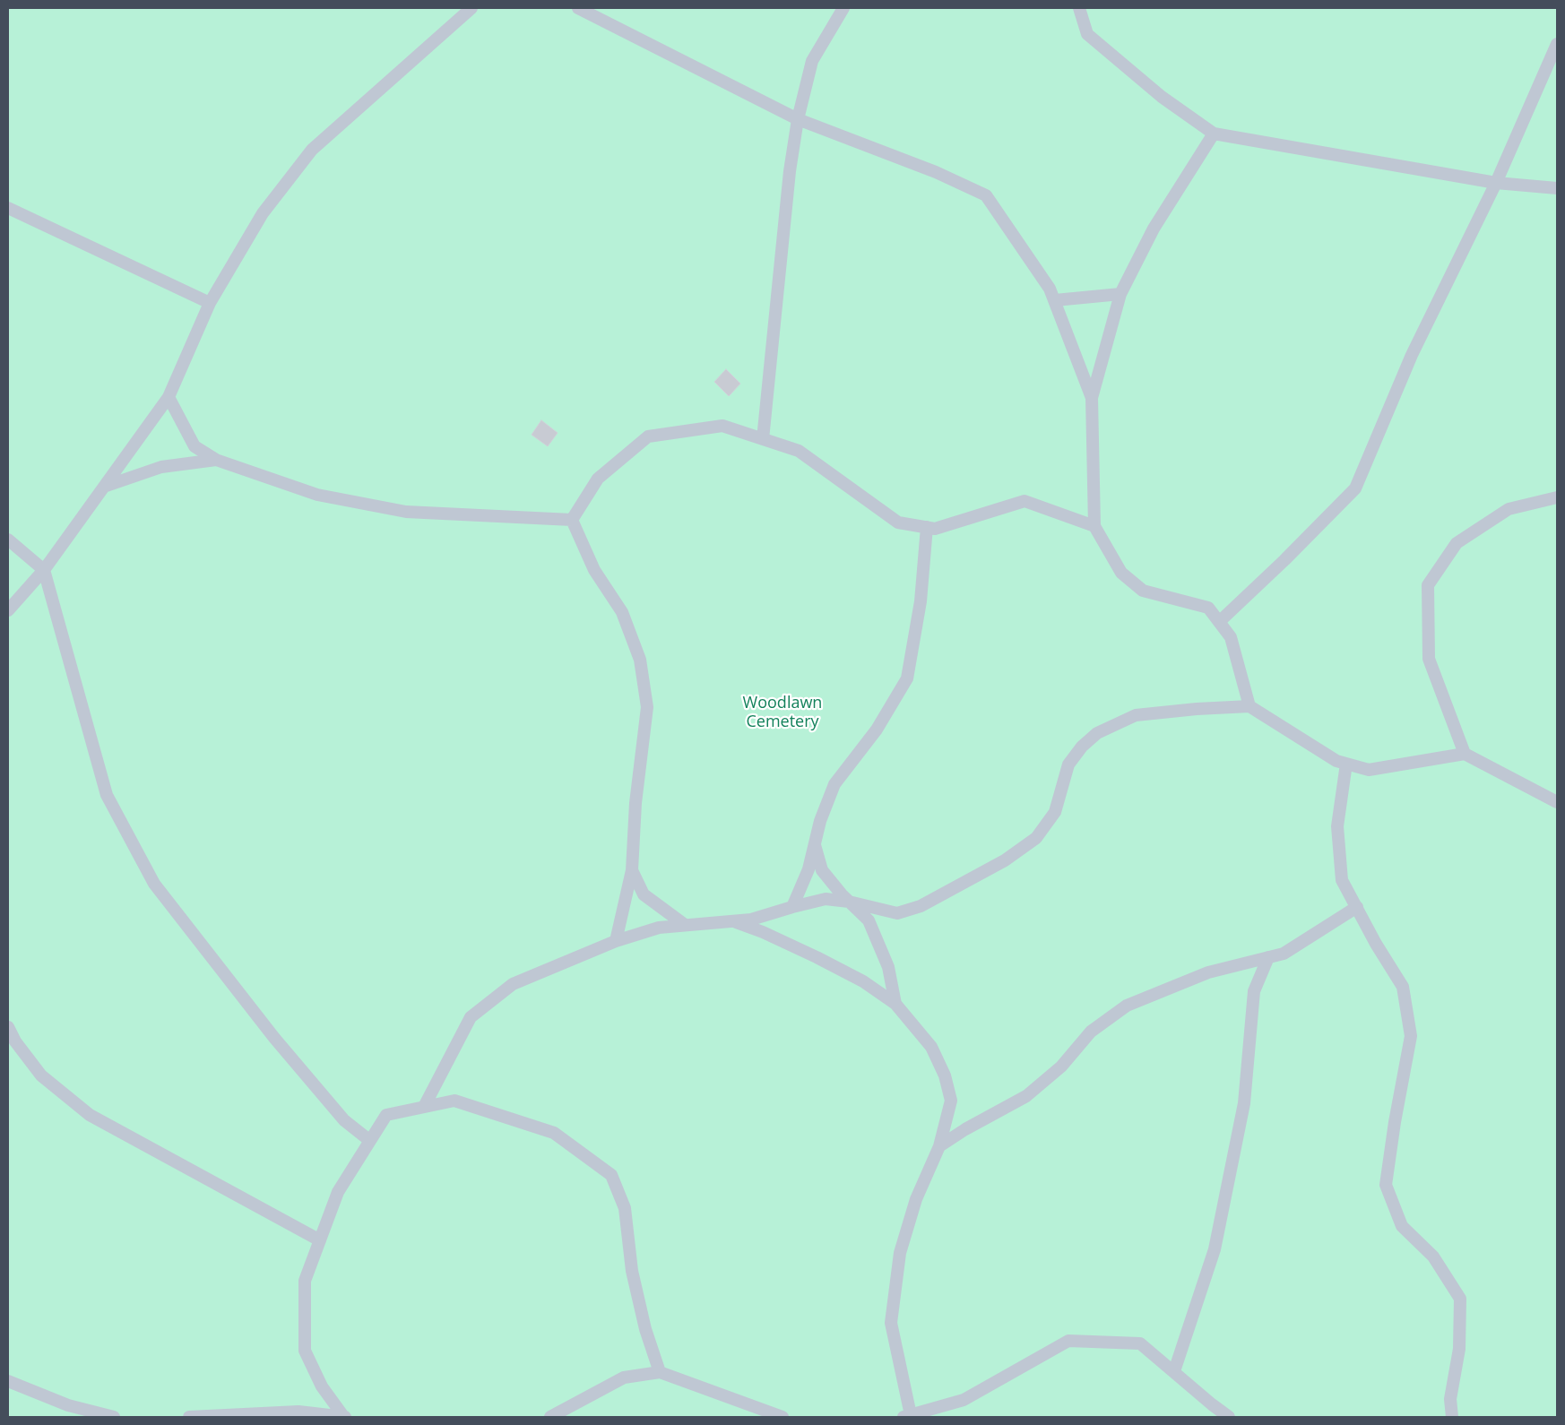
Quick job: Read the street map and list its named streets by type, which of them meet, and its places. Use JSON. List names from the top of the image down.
{
  "parks": ["Woodlawn Cemetery"]
}
